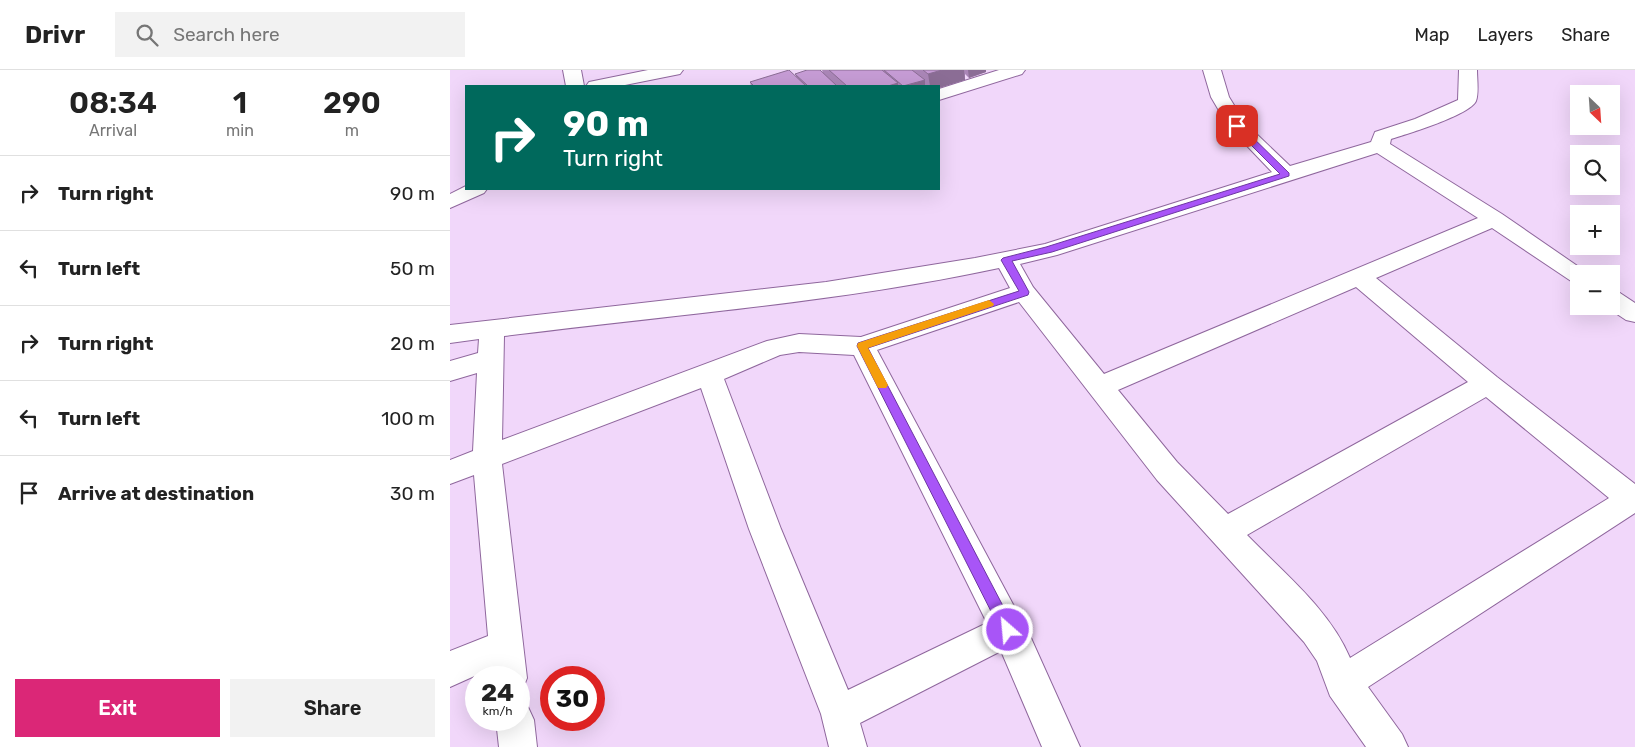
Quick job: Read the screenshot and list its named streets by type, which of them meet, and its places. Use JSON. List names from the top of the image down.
{
  "north": "bottom right",
  "page": {
    "header": "Drivr",
    "search": "Search here",
    "nav": ["Map", "Layers", "Share"],
    "eta": [
      "08:34",
      "Arrival",
      "1",
      "min",
      "290",
      "m"
    ],
    "map_buttons": ["+", "−"],
    "turn": ["90 m", "Turn right"],
    "list": [
      {
        "name": "Turn right",
        "value": "90 m"
      },
      {
        "name": "Turn left",
        "value": "50 m"
      },
      {
        "name": "Turn right",
        "value": "20 m"
      },
      {
        "name": "Turn left",
        "value": "100 m"
      },
      {
        "name": "Arrive at destination",
        "value": "30 m"
      }
    ],
    "speed": "24 km/h",
    "limit": "30",
    "buttons": ["Exit", "Share"]
  }
}
